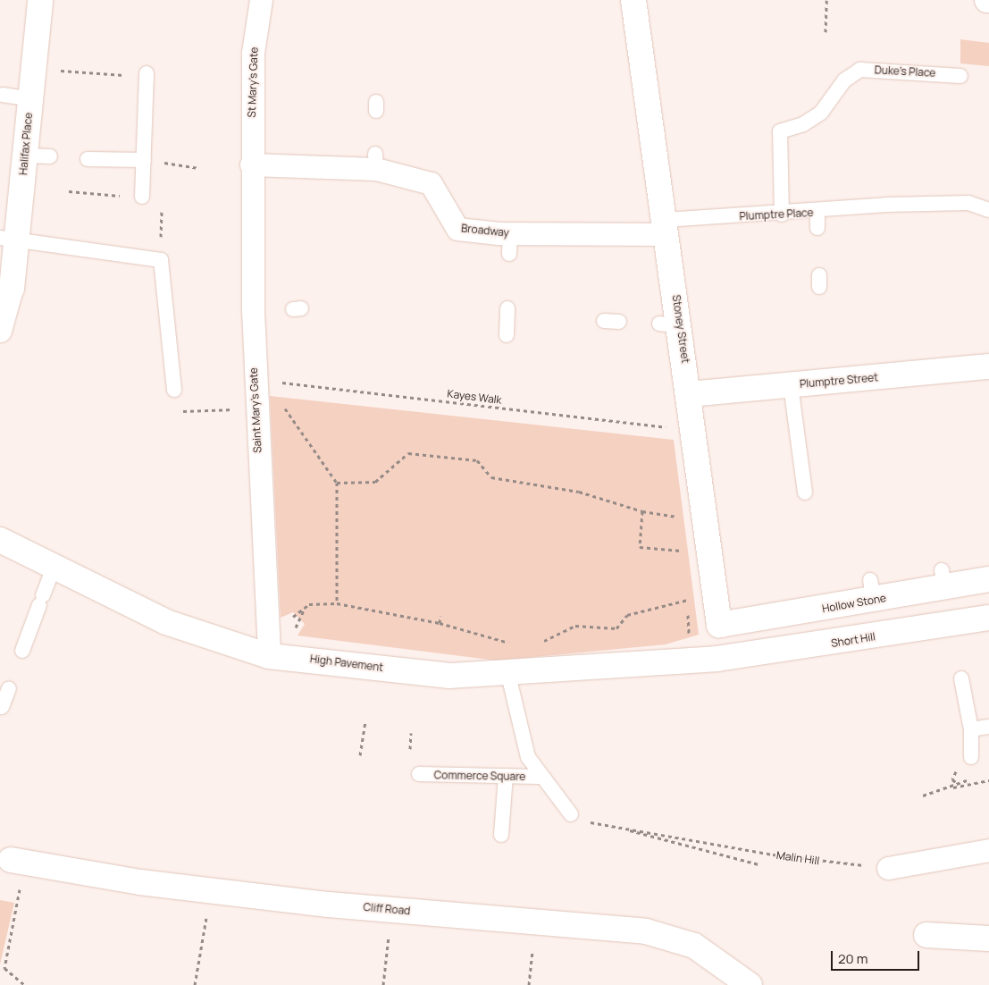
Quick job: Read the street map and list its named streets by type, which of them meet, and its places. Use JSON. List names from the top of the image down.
{
  "streets": {
    "street": [
      "St Mary's Gate",
      "Halifax Place",
      "Broadway",
      "Stoney Street",
      "Plumptre Street",
      "Saint Mary's Gate",
      "Hollow Stone",
      "Short Hill",
      "High Pavement",
      "Cliff Road"
    ],
    "lane": ["Duke's Place", "Plumptre Place", "Commerce Square"],
    "path": ["Kayes Walk", "Malin Hill"]
  },
  "crossings": [
    ["Duke's Place", "Plumptre Place"],
    ["St Mary's Gate", "Broadway"],
    ["St Mary's Gate", "Saint Mary's Gate"],
    ["Plumptre Place", "Broadway"],
    ["Plumptre Place", "Stoney Street"],
    ["Broadway", "Stoney Street"],
    ["Broadway", "Saint Mary's Gate"],
    ["Stoney Street", "Plumptre Street"],
    ["Stoney Street", "Kayes Walk"],
    ["Stoney Street", "Hollow Stone"],
    ["Stoney Street", "Short Hill"],
    ["Stoney Street", "High Pavement"],
    ["Kayes Walk", "Saint Mary's Gate"],
    ["Saint Mary's Gate", "High Pavement"],
    ["Short Hill", "High Pavement"],
    ["High Pavement", "Commerce Square"]
  ],
  "scale_bar": "20 m"
}
